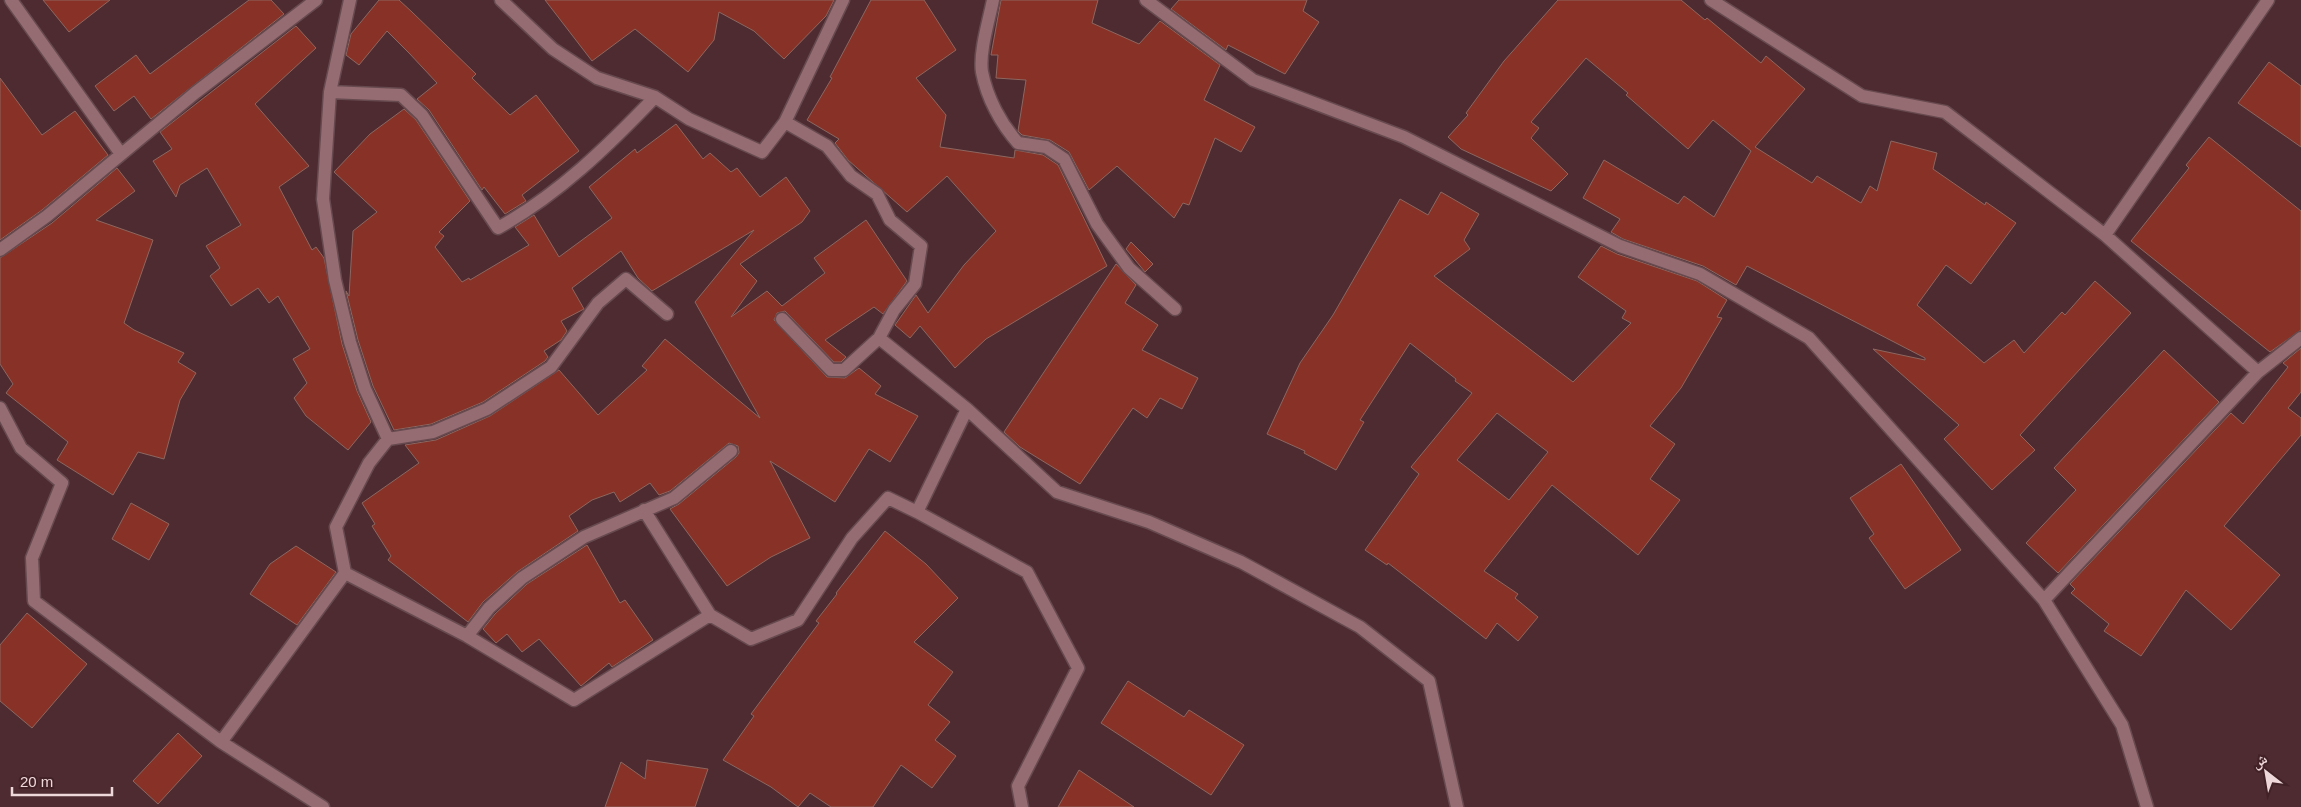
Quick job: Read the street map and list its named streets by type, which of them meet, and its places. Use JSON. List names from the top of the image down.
{
  "scale_bar": "20 m",
  "north": "top left"
}
